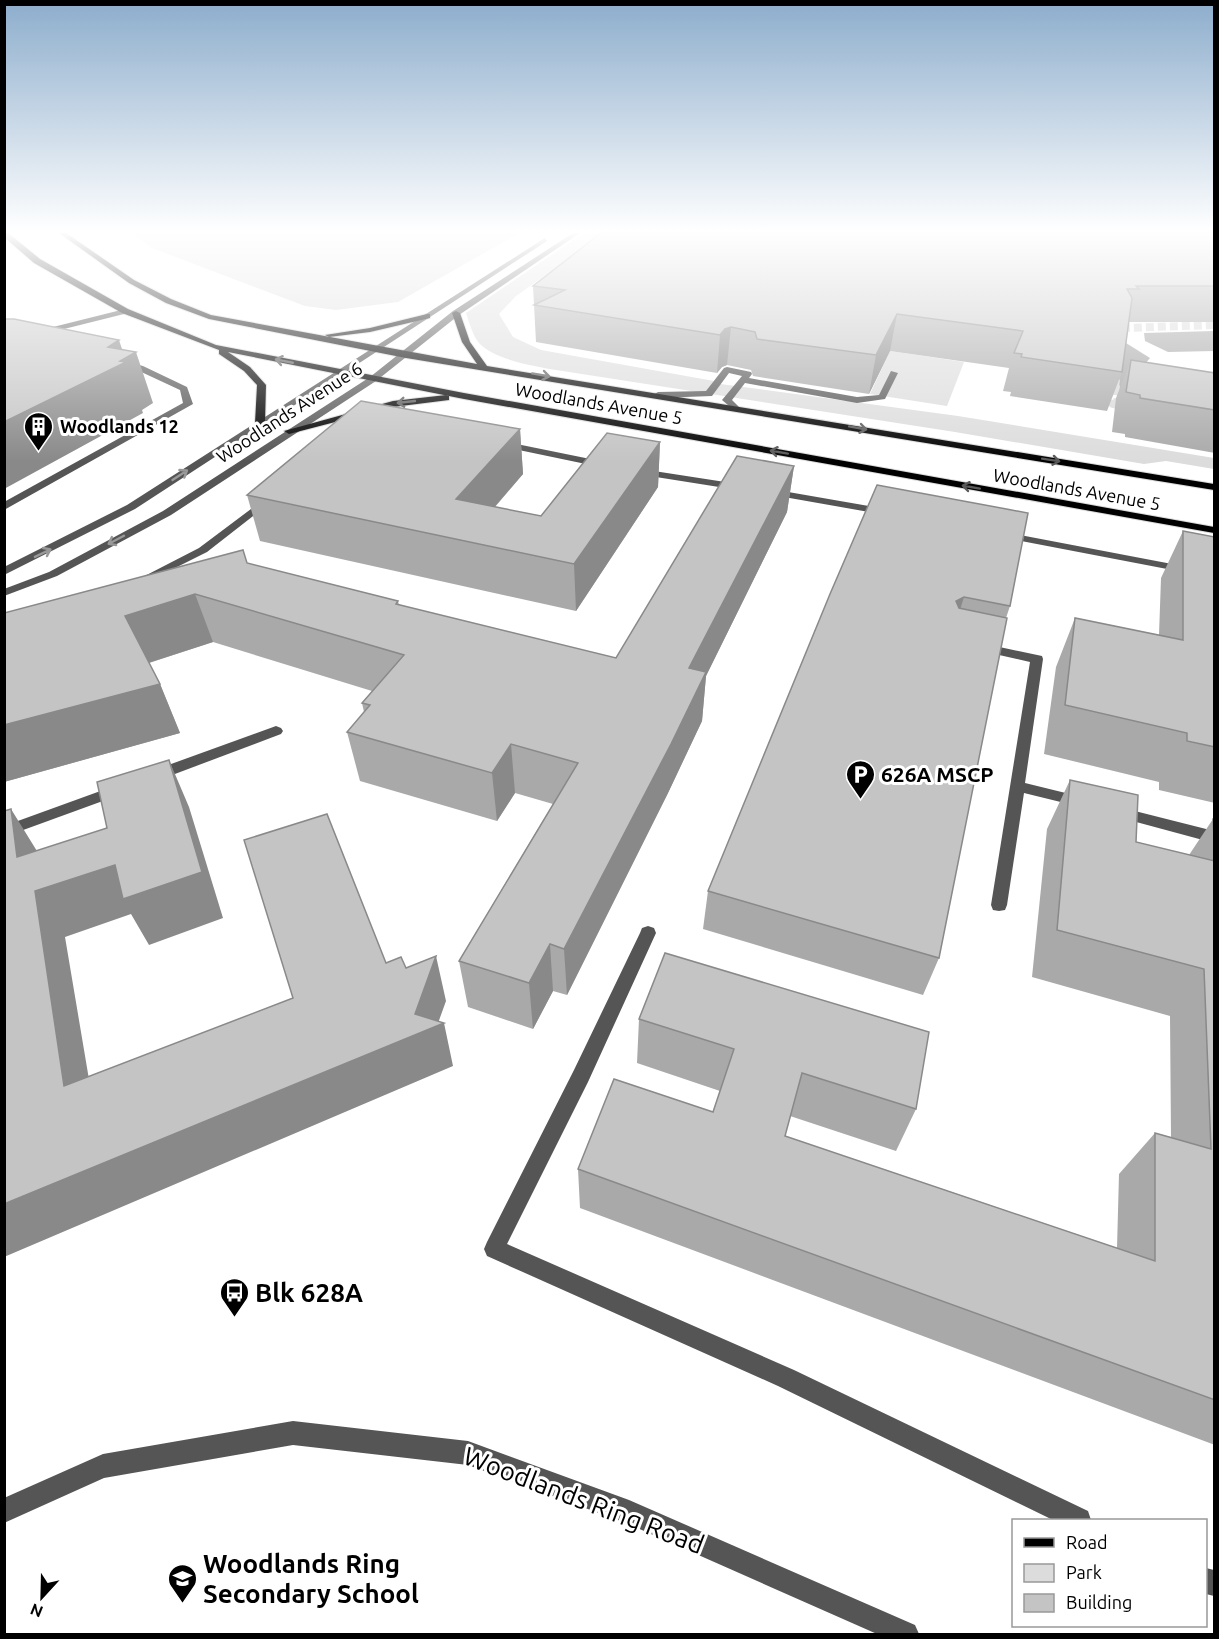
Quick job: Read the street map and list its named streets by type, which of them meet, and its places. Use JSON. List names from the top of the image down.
{
  "streets": {
    "main road": ["Woodlands Avenue 5"],
    "street": ["Woodlands Avenue 6", "Woodlands Ring Road"]
  },
  "crossings": [
    ["Woodlands Avenue 5", "Woodlands Avenue 6"]
  ],
  "places": {
    "building": ["Woodlands 12"],
    "parking": ["626A MSCP"],
    "bus stop": ["Blk 628A"],
    "school or university": ["Woodlands Ring Secondary School"]
  },
  "legend": ["Road", "Park", "Building"],
  "north": "bottom"
}
